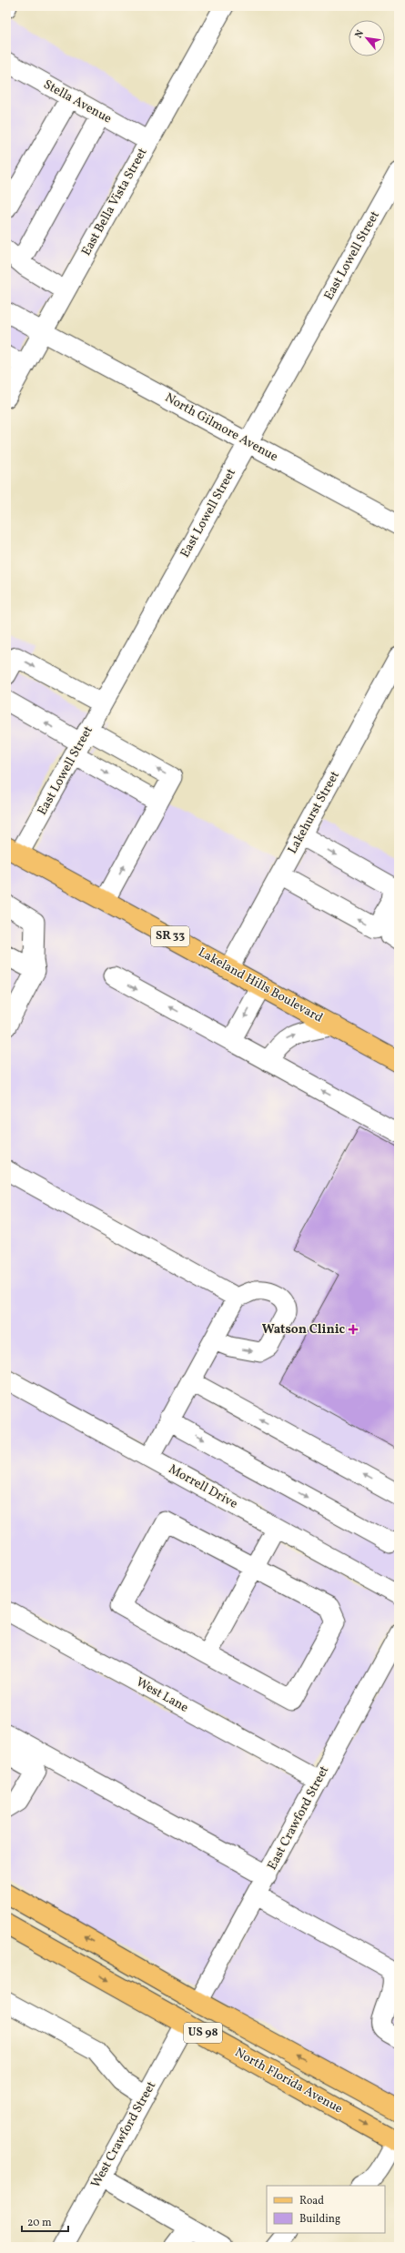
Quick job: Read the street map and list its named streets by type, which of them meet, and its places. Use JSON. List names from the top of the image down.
{
  "streets": {
    "main road": [
      "SR 33",
      "Lakeland Hills Boulevard",
      "US 98",
      "North Florida Avenue"
    ],
    "street": [
      "Stella Avenue",
      "East Bella Vista Street",
      "East Lowell Street",
      "North Gilmore Avenue",
      "Lakehurst Street",
      "Morrell Drive",
      "West Lane",
      "East Crawford Street",
      "West Crawford Street"
    ]
  },
  "crossings": [
    ["Stella Avenue", "East Bella Vista Street"],
    ["East Bella Vista Street", "North Gilmore Avenue"],
    ["East Lowell Street", "North Gilmore Avenue"],
    ["East Lowell Street", "Lakeland Hills Boulevard"],
    ["Lakehurst Street", "Lakeland Hills Boulevard"],
    ["West Lane", "East Crawford Street"],
    ["East Crawford Street", "North Florida Avenue"],
    ["North Florida Avenue", "West Crawford Street"]
  ],
  "places": {
    "health": ["Watson Clinic"]
  },
  "legend": ["Road", "Building"],
  "scale_bar": "20 m",
  "north": "top left"
}
